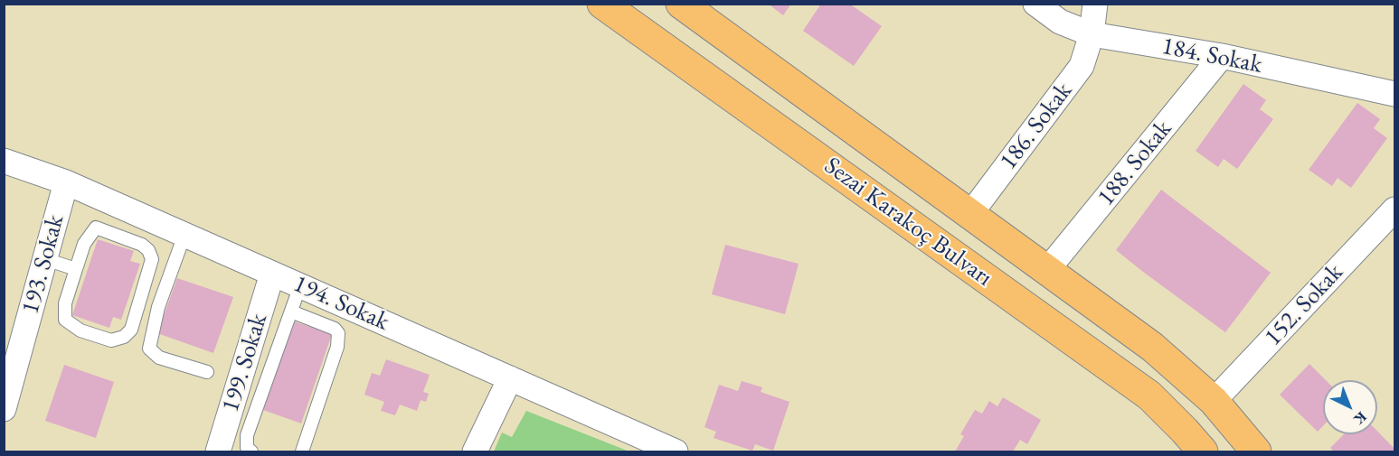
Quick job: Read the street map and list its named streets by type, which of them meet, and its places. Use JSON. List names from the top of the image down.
{
  "streets": {
    "main road": ["Sezai Karakoç Bulvarı"],
    "street": [
      "184. Sokak",
      "186. Sokak",
      "188. Sokak",
      "193. Sokak",
      "194. Sokak",
      "152. Sokak",
      "199. Sokak"
    ]
  },
  "crossings": [
    ["184. Sokak", "186. Sokak"],
    ["184. Sokak", "188. Sokak"],
    ["193. Sokak", "194. Sokak"],
    ["194. Sokak", "199. Sokak"]
  ],
  "north": "bottom right"
}
